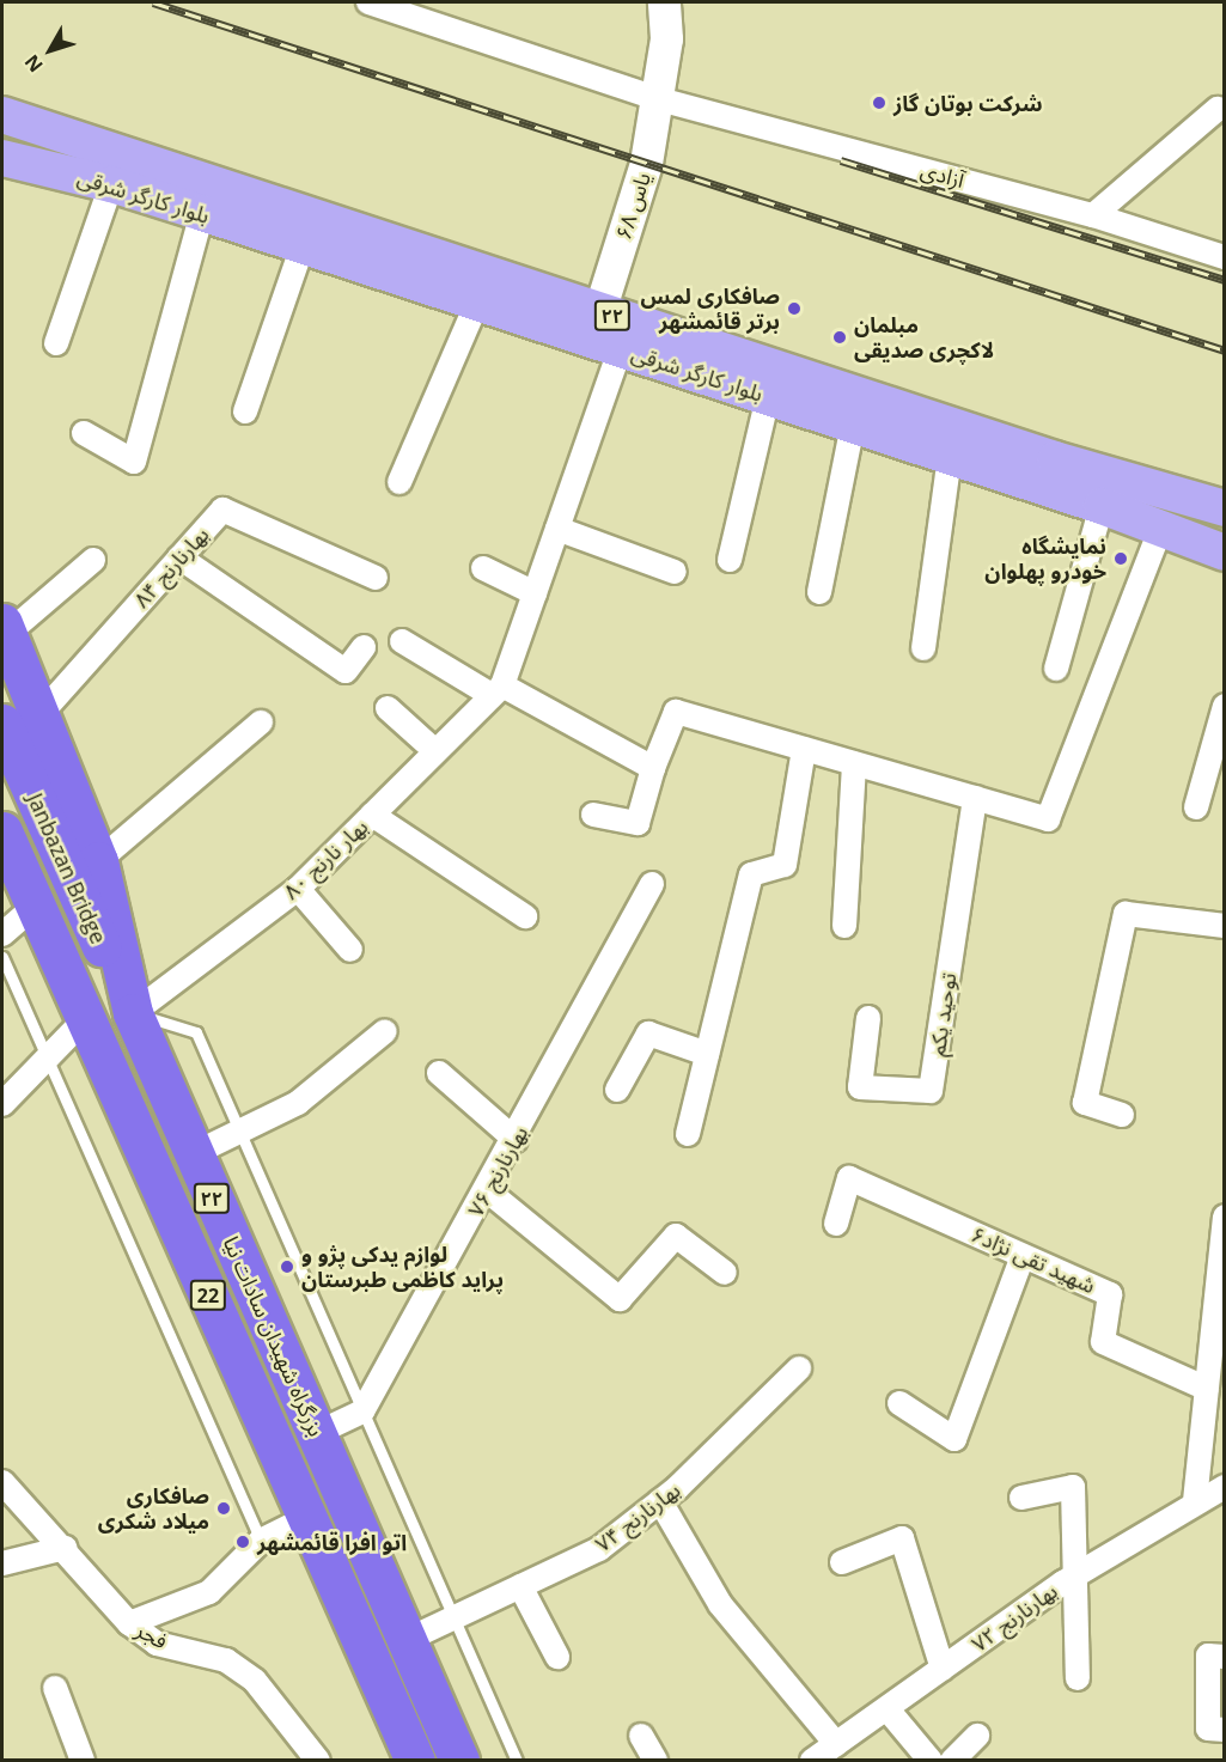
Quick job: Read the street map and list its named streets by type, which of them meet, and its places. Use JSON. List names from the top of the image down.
{
  "streets": {
    "highway": [
      "۲۲",
      "Janbazan Bridge",
      "22",
      "بزرگراه شهیدان سادات نیا"
    ],
    "main road": ["بلوار کارگر شرقی"],
    "street": [
      "آزادی",
      "یاس ۶۸",
      "بهارنارنج ۸۴",
      "بهار نارنج ۸۰",
      "توحید یکم",
      "بهارنارنج ۷۶",
      "شهید تقی نژاد۶",
      "بهارنارنج ۷۴",
      "بهارنارنج ۷۲",
      "فجر"
    ]
  },
  "crossings": [
    ["آزادی", "یاس ۶۸"],
    ["بلوار کارگر شرقی", "یاس ۶۸"],
    ["بهارنارنج ۸۴", "Janbazan Bridge"],
    ["بهارنارنج ۸۴", "بزرگراه شهیدان سادات نیا"],
    ["بهار نارنج ۸۰", "Janbazan Bridge"],
    ["بهار نارنج ۸۰", "بزرگراه شهیدان سادات نیا"],
    ["Janbazan Bridge", "بزرگراه شهیدان سادات نیا"],
    ["بزرگراه شهیدان سادات نیا", "بهارنارنج ۷۴"]
  ],
  "places": [
    "شرکت بوتان گاز",
    "صافکاری لمس برتر قائمشهر",
    "مبلمان لاکچری صدیقی",
    "نمایشگاه خودرو پهلوان",
    "لوازم یدکی پژو و پراید کاظمی طبرستان",
    "صافکاری میلاد شکری",
    "اتو افرا قائمشهر"
  ],
  "north": "bottom left"
}
